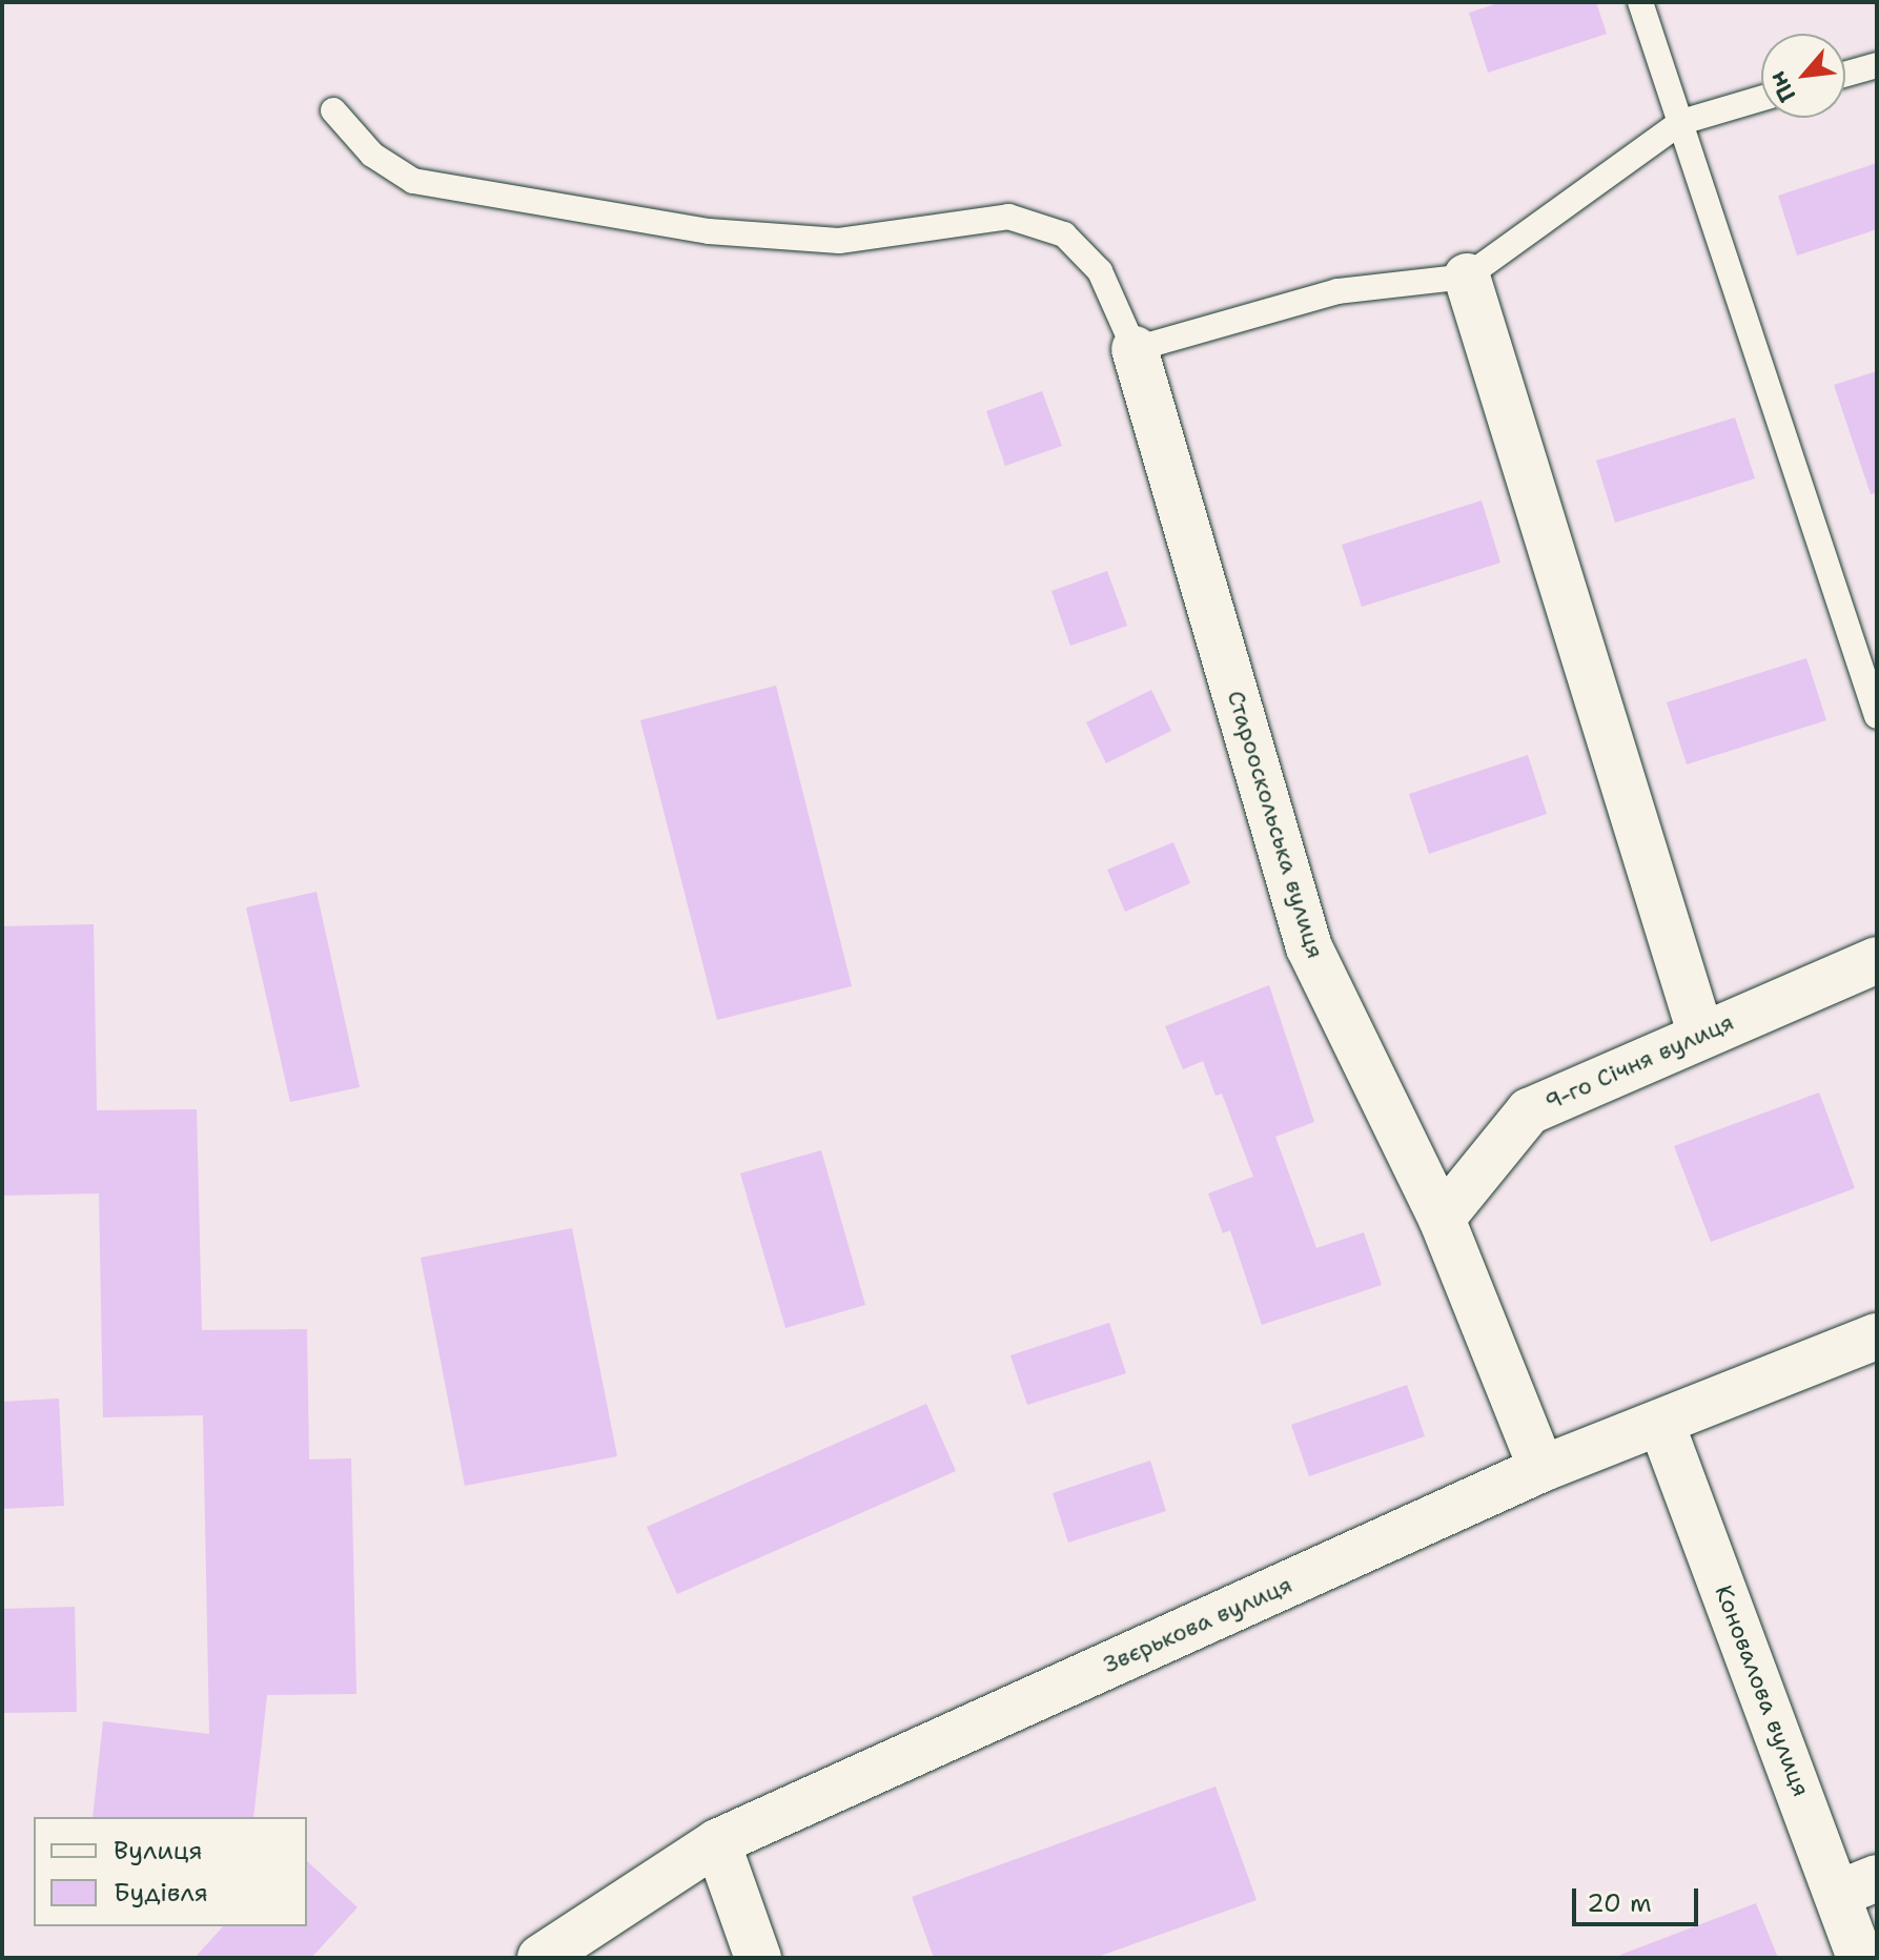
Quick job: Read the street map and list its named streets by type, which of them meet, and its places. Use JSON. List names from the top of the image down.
{
  "streets": {
    "street": [
      "Старооскольська вулиця",
      "9-го Січня вулиця",
      "Звєрькова вулиця",
      "Коновалова вулиця"
    ]
  },
  "crossings": [
    ["Старооскольська вулиця", "9-го Січня вулиця"],
    ["Старооскольська вулиця", "Звєрькова вулиця"],
    ["Звєрькова вулиця", "Коновалова вулиця"]
  ],
  "legend": ["Вулиця", "Будівля"],
  "scale_bar": "20 m",
  "north": "bottom left"
}
